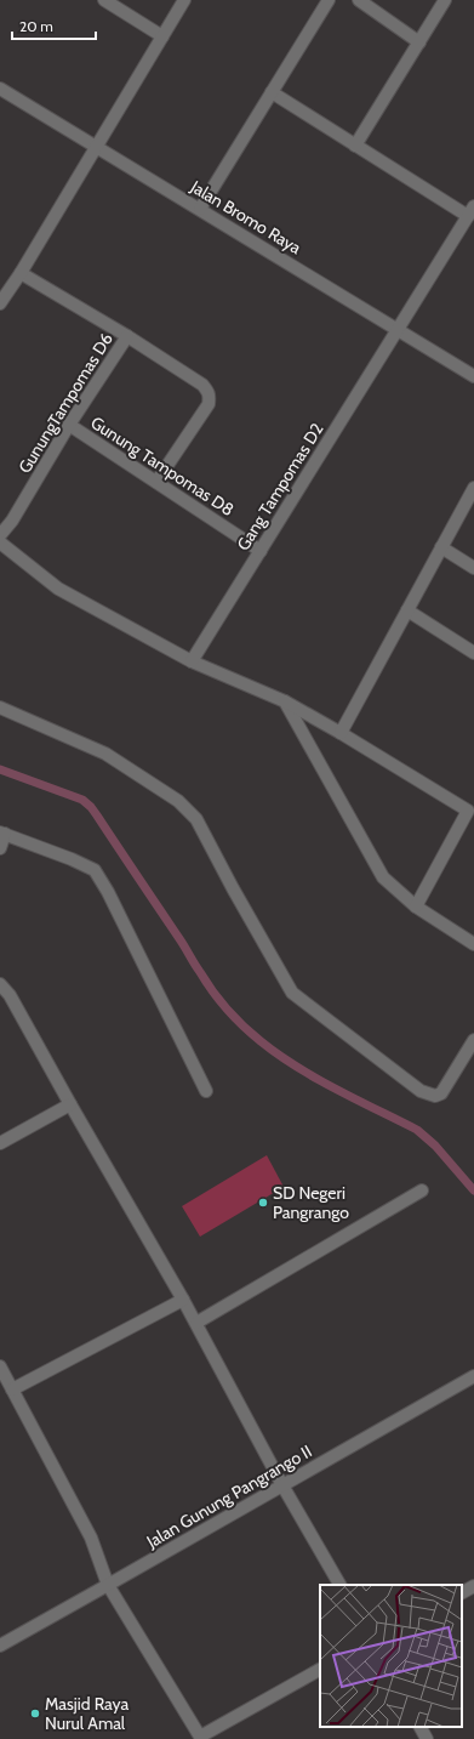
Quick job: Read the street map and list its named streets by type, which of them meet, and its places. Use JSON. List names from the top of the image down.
{
  "streets": {
    "street": [
      "Jalan Bromo Raya",
      "GunungTampomas D6",
      "Gunung Tampomas D8",
      "Gang Tampomas D2",
      "Jalan Gunung Pangrango II"
    ]
  },
  "crossings": [
    ["Jalan Bromo Raya", "Gang Tampomas D2"],
    ["GunungTampomas D6", "Gunung Tampomas D8"],
    ["Gunung Tampomas D8", "Gang Tampomas D2"]
  ],
  "places": ["SD Negeri Pangrango", "Masjid Raya Nurul Amal"],
  "scale_bar": "20 m"
}
